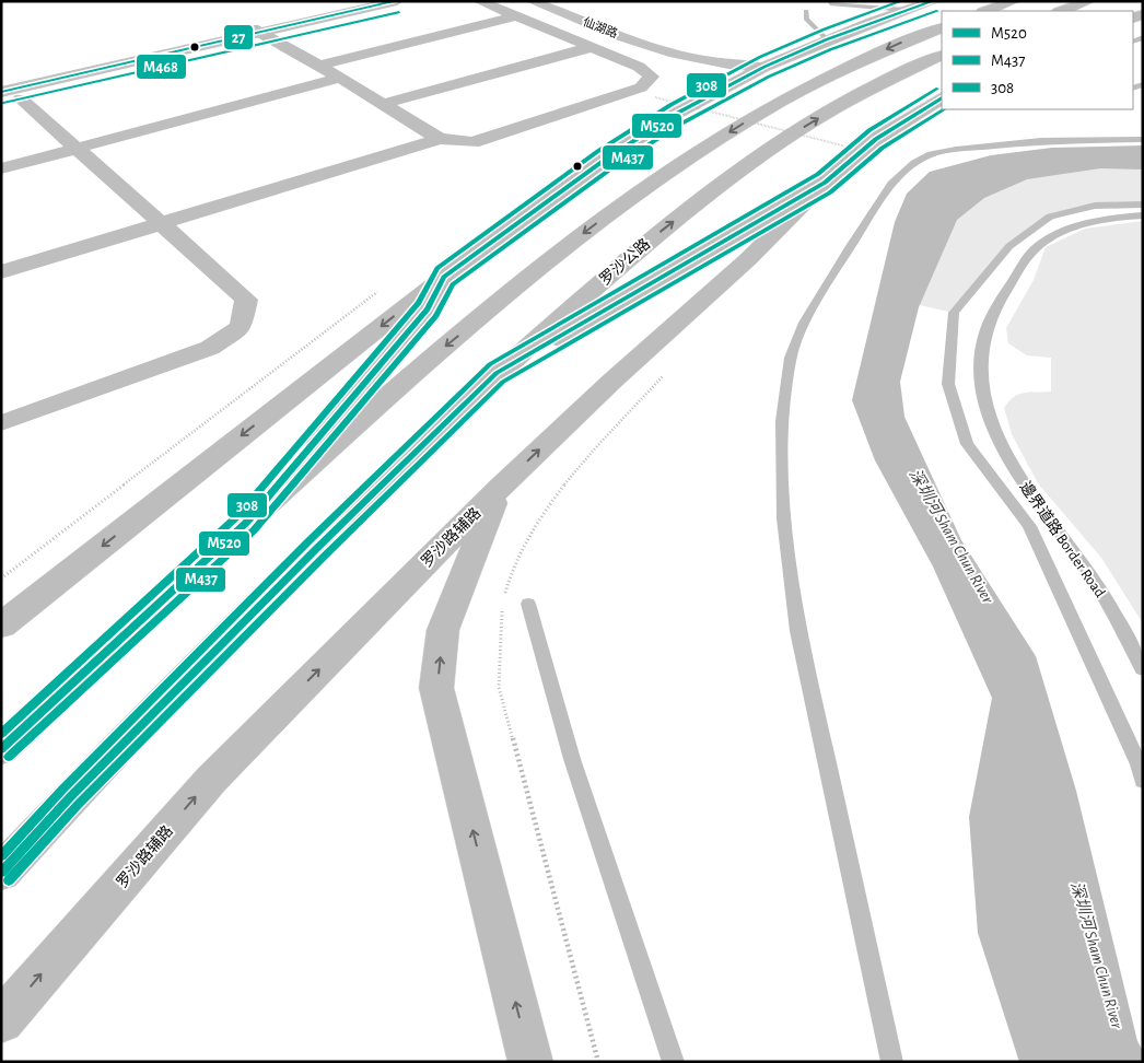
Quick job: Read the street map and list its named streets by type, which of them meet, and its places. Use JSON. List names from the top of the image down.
{
  "streets": {
    "main road": ["罗沙公路", "罗沙路辅路"],
    "street": ["仙湖路"],
    "lane": ["邊界道路 Border Road"]
  },
  "water": ["深圳河 Sham Chun River"],
  "lines": [
    "transit line M520",
    "transit line 308",
    "transit line 27",
    "transit line M437",
    "transit line M468"
  ],
  "legend": ["M520", "M437", "308"]
}
